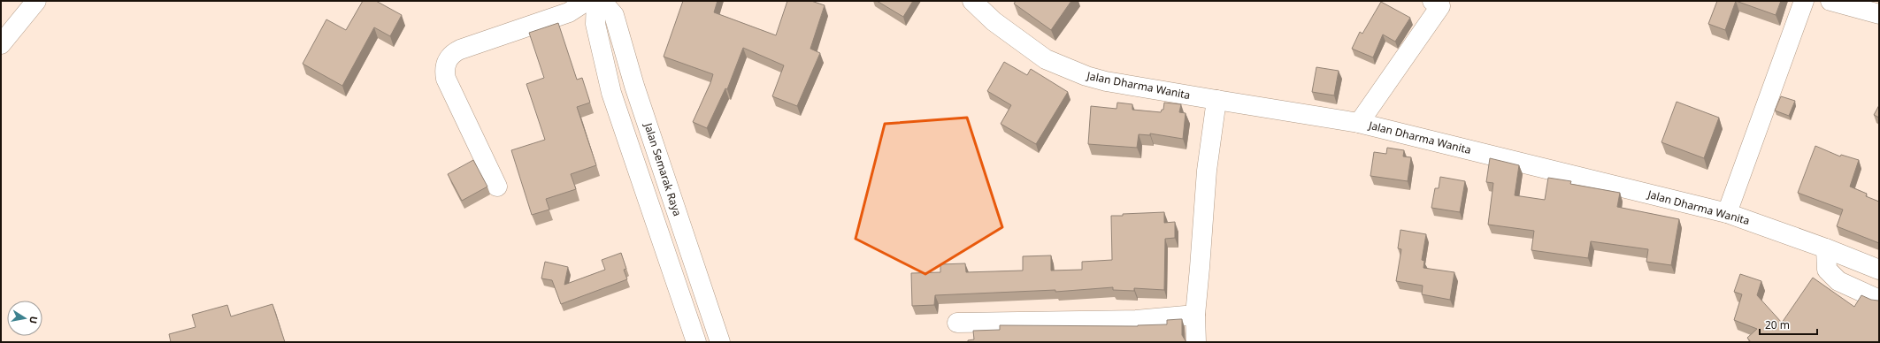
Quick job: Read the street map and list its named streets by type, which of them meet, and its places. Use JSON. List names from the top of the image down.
{
  "streets": {
    "street": ["Jalan Dharma Wanita", "Jalan Semarak Raya"]
  },
  "scale_bar": "20 m",
  "north": "right"
}
